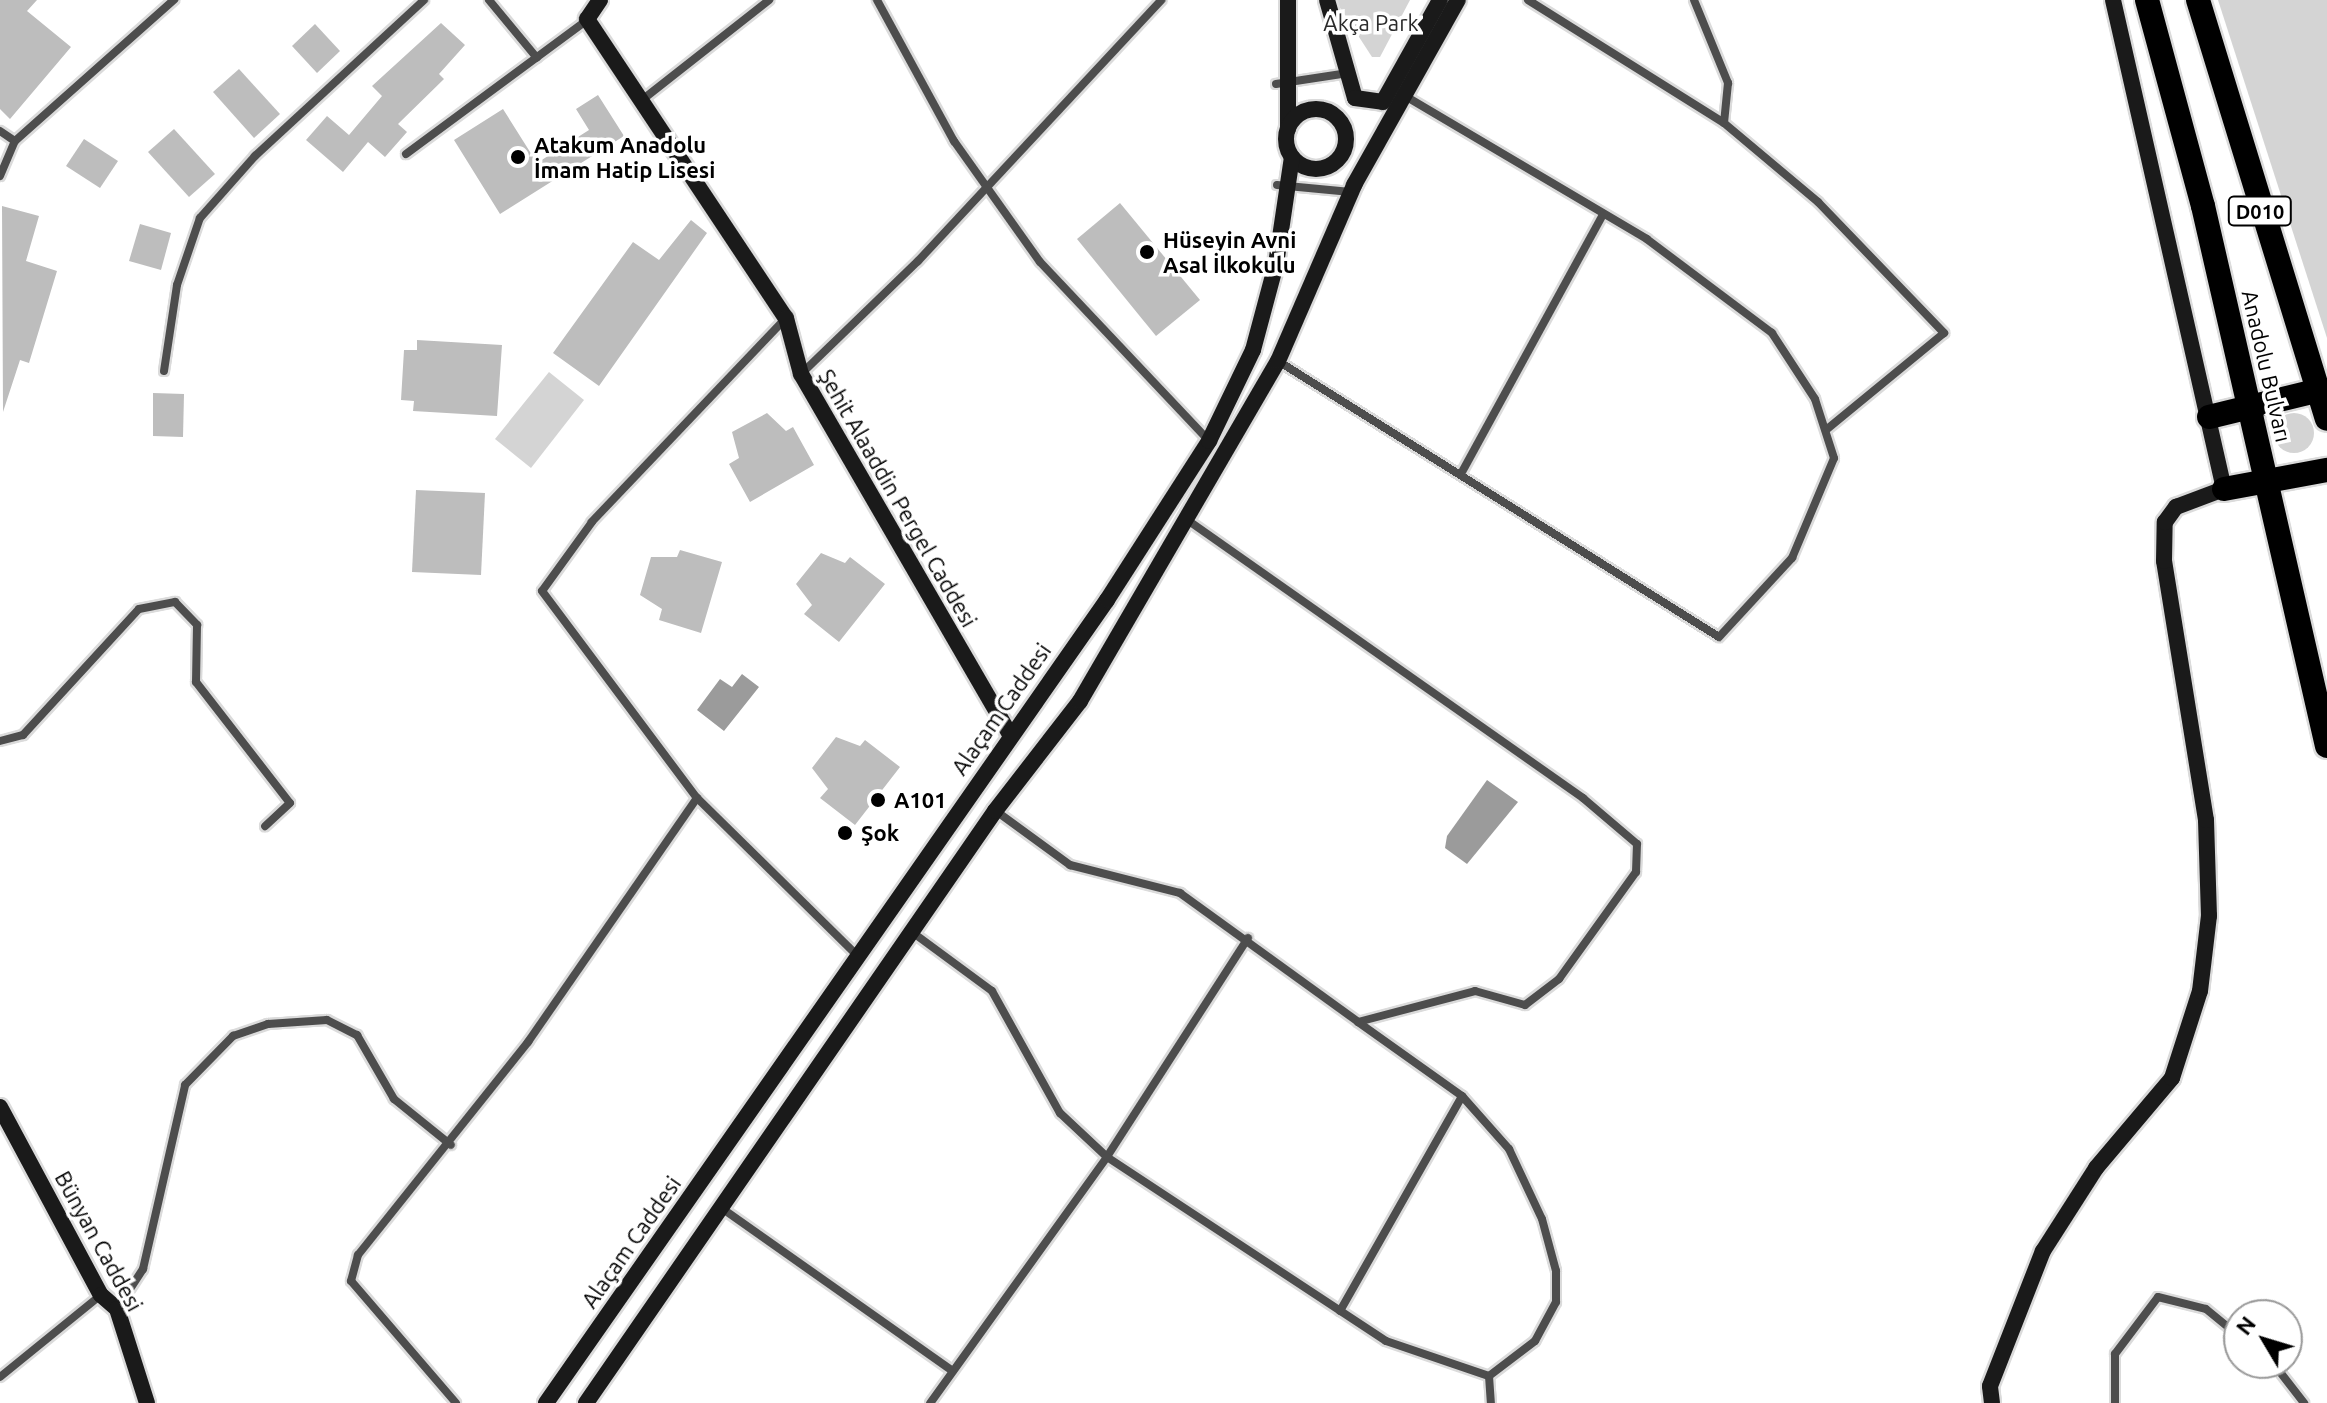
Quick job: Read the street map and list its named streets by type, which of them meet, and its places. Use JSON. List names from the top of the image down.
{
  "streets": {
    "highway": ["D010", "Anadolu Bulvarı"],
    "main road": ["Şehit Alaaddin Pergel Caddesi", "Alaçam Caddesi", "Bünyan Caddesi"]
  },
  "crossings": [
    ["Şehit Alaaddin Pergel Caddesi", "Alaçam Caddesi"]
  ],
  "parks": ["Akça Park"],
  "places": [
    "Atakum Anadolu İmam Hatip Lisesi",
    "Hüseyin Avni Asal İlkokulu",
    "A101",
    "Şok"
  ],
  "north": "top left"
}
